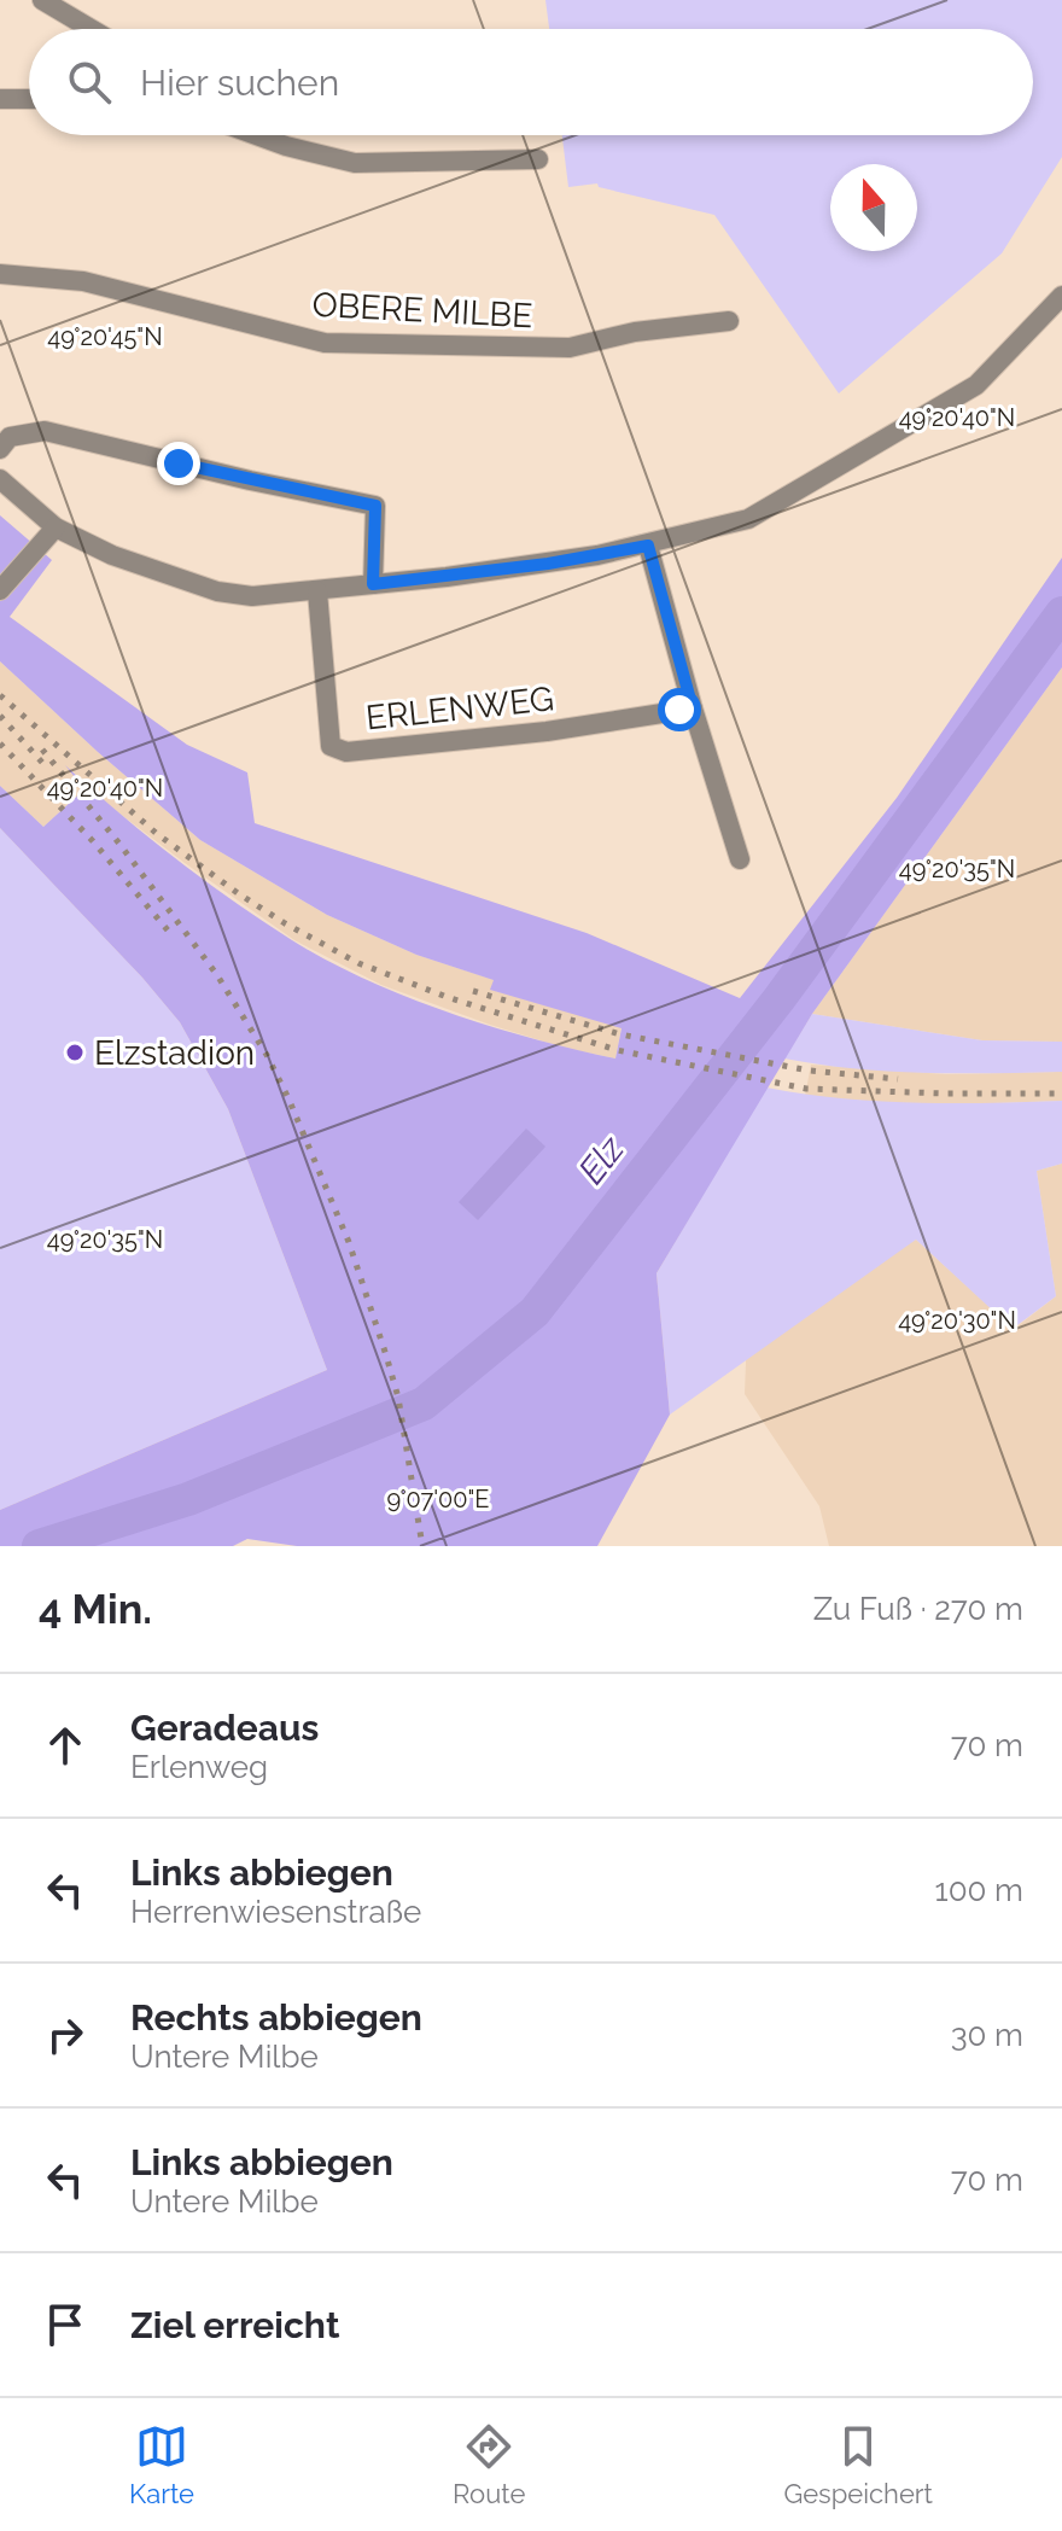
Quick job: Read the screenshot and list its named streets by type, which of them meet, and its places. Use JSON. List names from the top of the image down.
{
  "streets": {
    "street": ["OBERE MILBE", "ERLENWEG"]
  },
  "water": ["Elz"],
  "places": ["Elzstadion"],
  "north": "top",
  "page": {
    "search": "Hier suchen",
    "heading": ["4 Min.", "Zu Fuß · 270 m"],
    "list": [
      ["Geradeaus", "Erlenweg", "70 m"],
      ["Links abbiegen", "Herrenwiesenstraße", "100 m"],
      ["Rechts abbiegen", "Untere Milbe", "30 m"],
      ["Links abbiegen", "Untere Milbe", "70 m"],
      "Ziel erreicht"
    ],
    "nav": ["Karte", "Route", "Gespeichert"]
  },
  "coordinates": [
    "49°20'45\"N",
    "49°20'40\"N",
    "49°20'35\"N",
    "49°20'30\"N",
    "9°07'00\"E"
  ]
}
